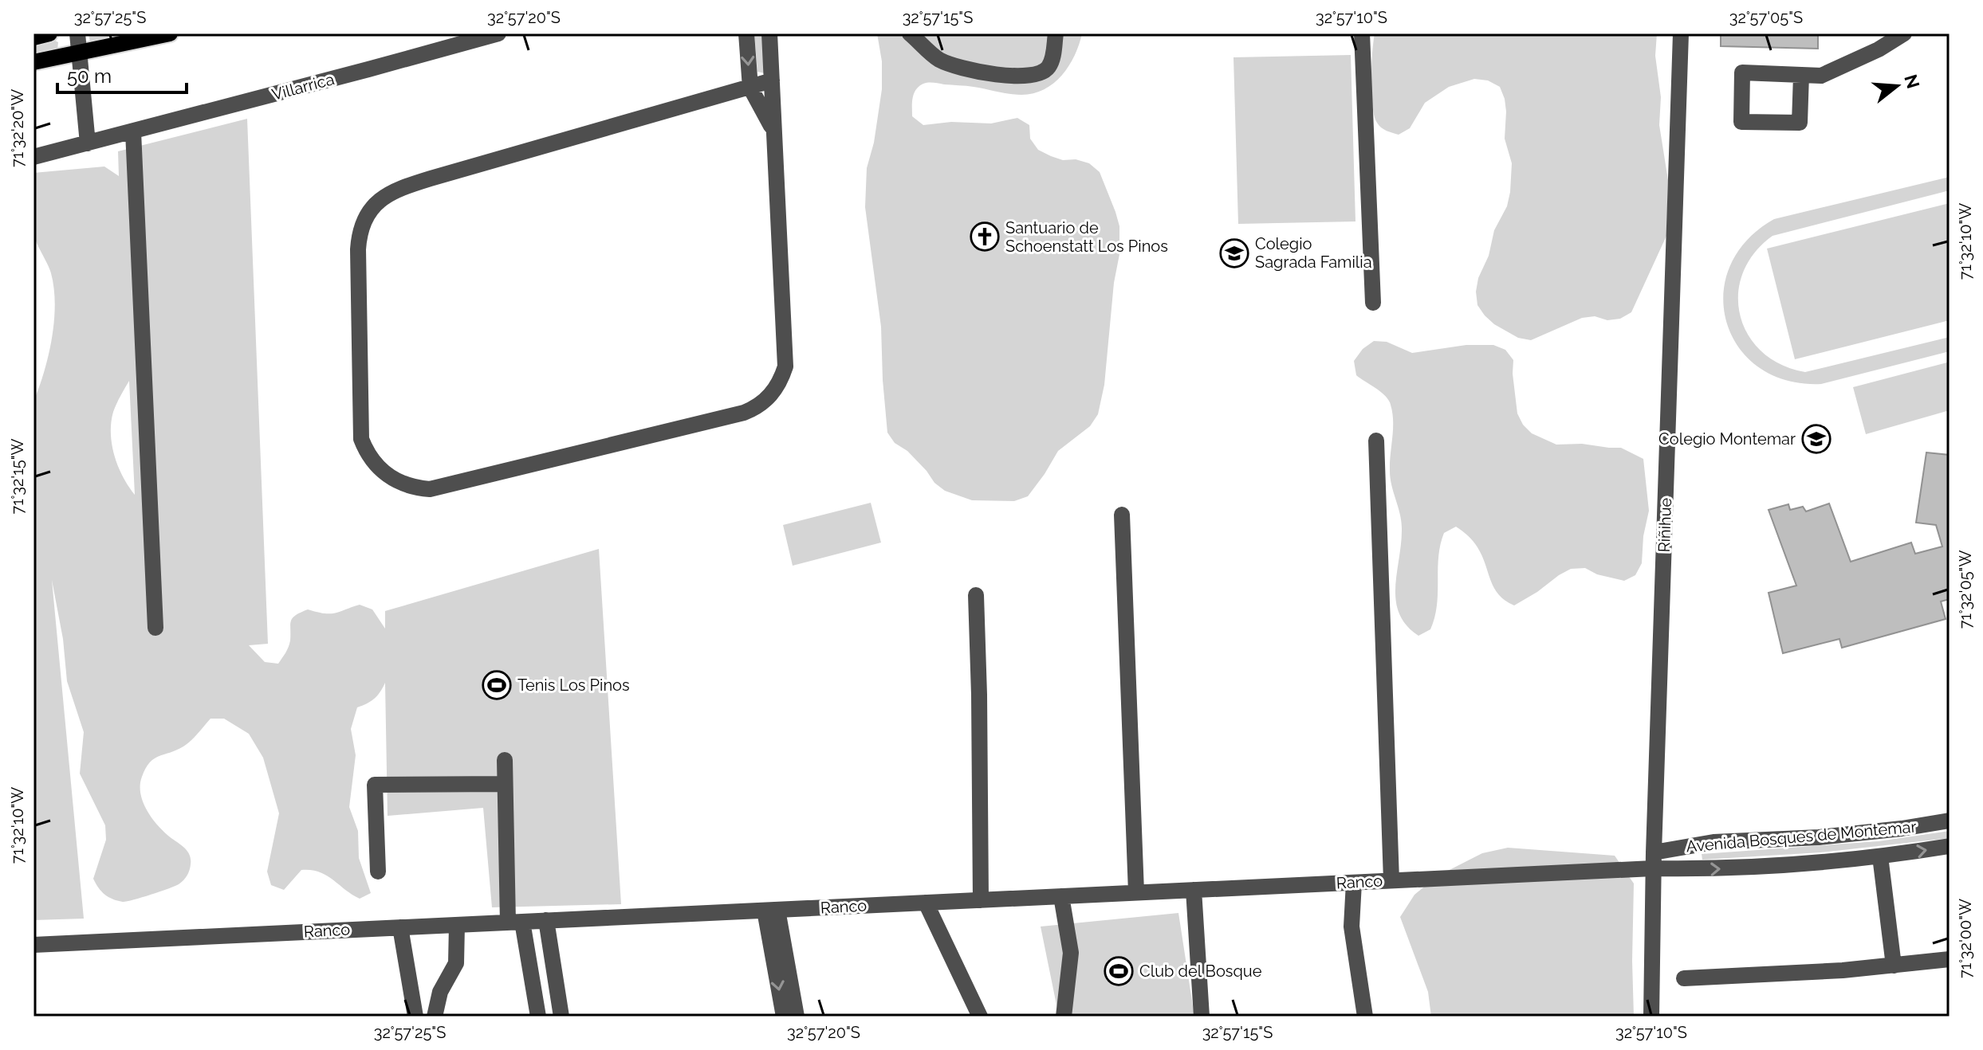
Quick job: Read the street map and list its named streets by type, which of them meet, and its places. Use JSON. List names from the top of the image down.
{
  "streets": {
    "street": [
      "Villarrica",
      "Riñihue",
      "Avenida Bosques de Montemar",
      "Ranco"
    ]
  },
  "crossings": [
    ["Riñihue", "Avenida Bosques de Montemar"],
    ["Riñihue", "Ranco"],
    ["Avenida Bosques de Montemar", "Ranco"]
  ],
  "places": {
    "church": ["Santuario de Schoenstatt Los Pinos"],
    "school or university": ["Colegio Sagrada Familia", "Colegio Montemar"],
    "sports": ["Tenis Los Pinos", "Club del Bosque"]
  },
  "scale_bar": "50 m",
  "north": "right",
  "coordinates": [
    "32°57'25\"S",
    "32°57'20\"S",
    "32°57'15\"S",
    "32°57'10\"S",
    "32°57'05\"S",
    "71°32'20\"W",
    "71°32'10\"W",
    "71°32'15\"W",
    "71°32'05\"W",
    "71°32'00\"W"
  ]
}
